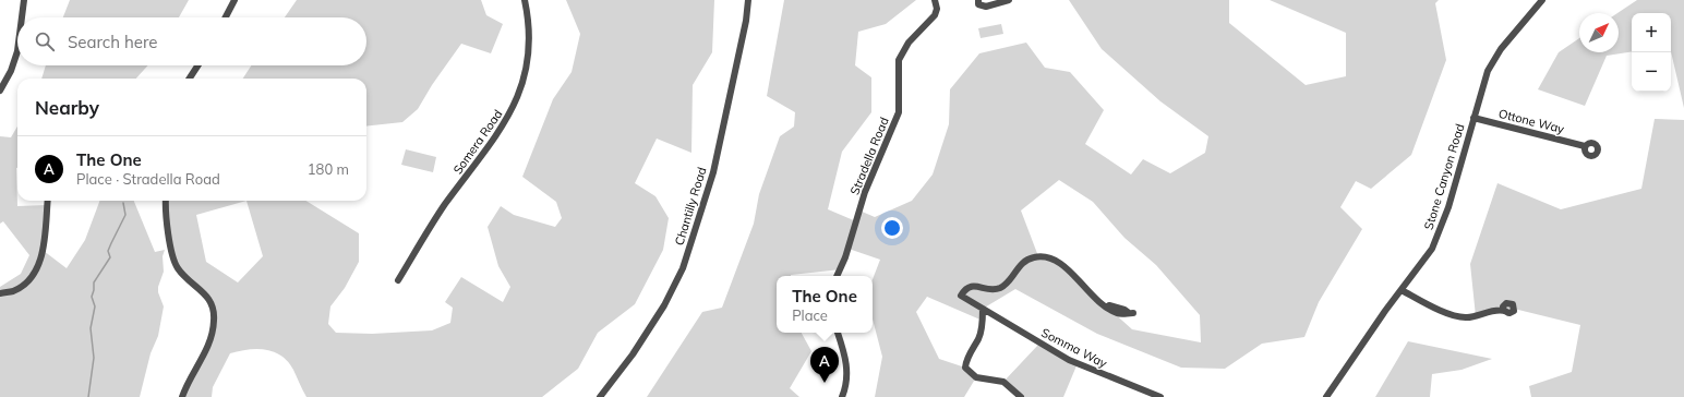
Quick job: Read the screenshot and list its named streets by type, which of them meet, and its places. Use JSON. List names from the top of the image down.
{
  "streets": {
    "street": [
      "Ottone Way",
      "Somera Road",
      "Stradella Road",
      "Stone Canyon Road",
      "Chantilly Road",
      "Somma Way"
    ]
  },
  "crossings": [
    ["Ottone Way", "Stone Canyon Road"]
  ],
  "north": "top right",
  "page": {
    "map_buttons": ["+", "−"],
    "search": "Search here",
    "heading": "Nearby",
    "list": [
      {
        "mark": "A",
        "name": "The One",
        "note": "Place · Stradella Road",
        "value": "180 m"
      }
    ],
    "popup": ["The One", "Place"],
    "pins": "A"
  }
}
